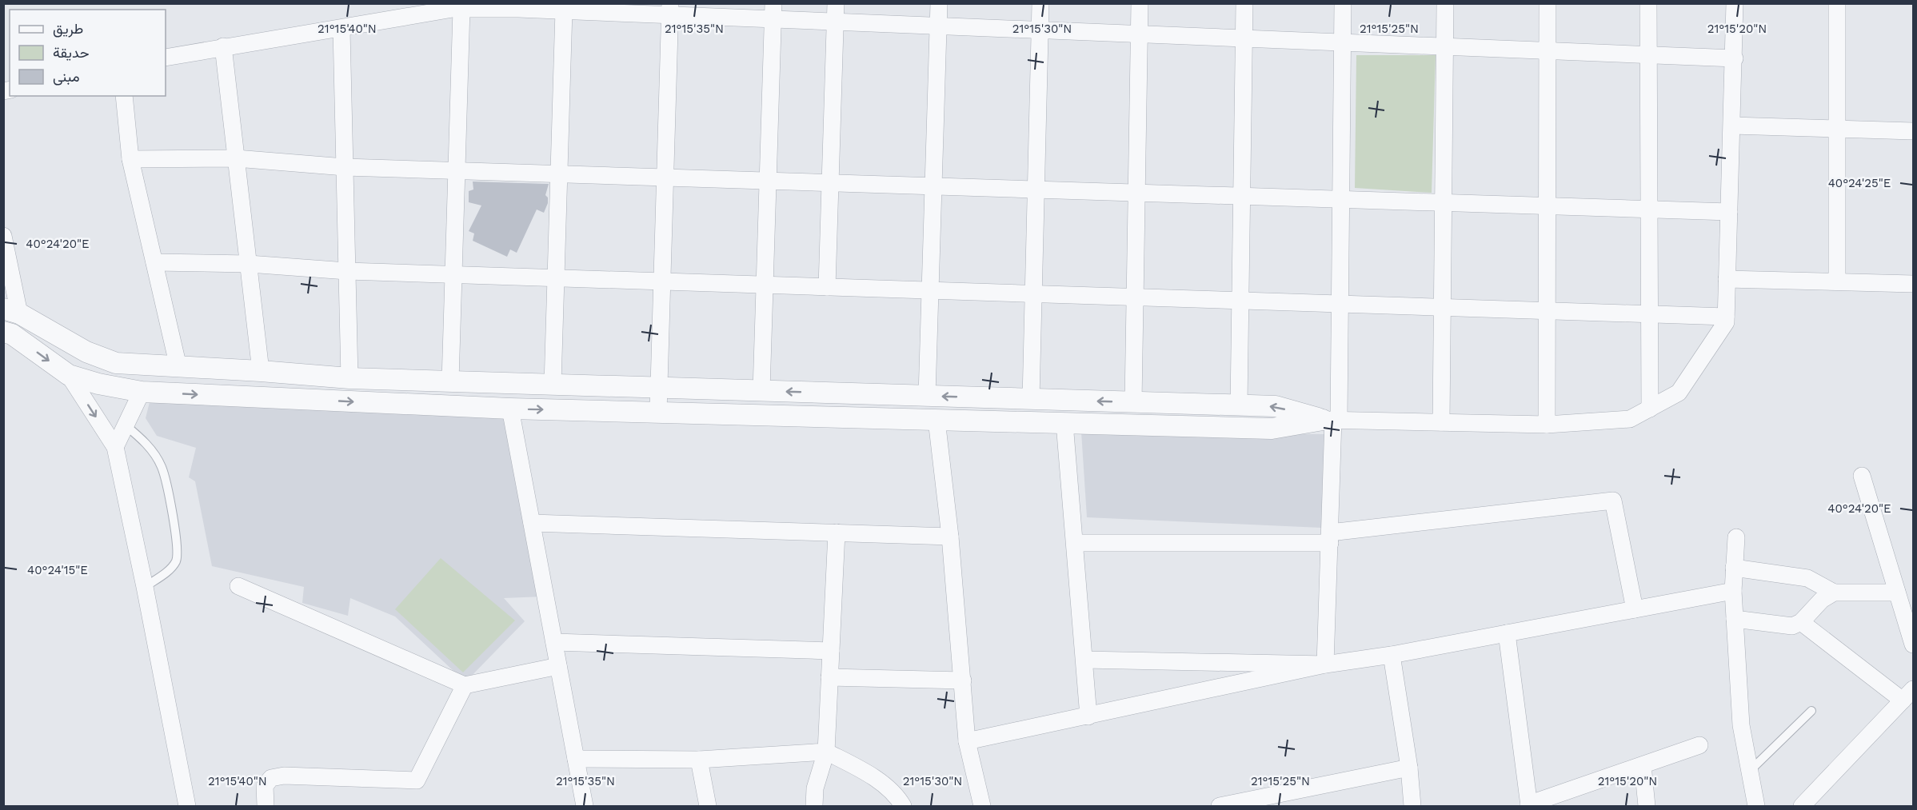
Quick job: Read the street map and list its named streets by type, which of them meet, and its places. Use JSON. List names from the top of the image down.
{
  "legend": ["طريق", "حديقة", "مبنى"],
  "coordinates": [
    "21°15'40\"N",
    "21°15'35\"N",
    "21°15'30\"N",
    "21°15'25\"N",
    "21°15'20\"N",
    "40°24'25\"E",
    "40°24'20\"E",
    "40°24'15\"E"
  ]
}
